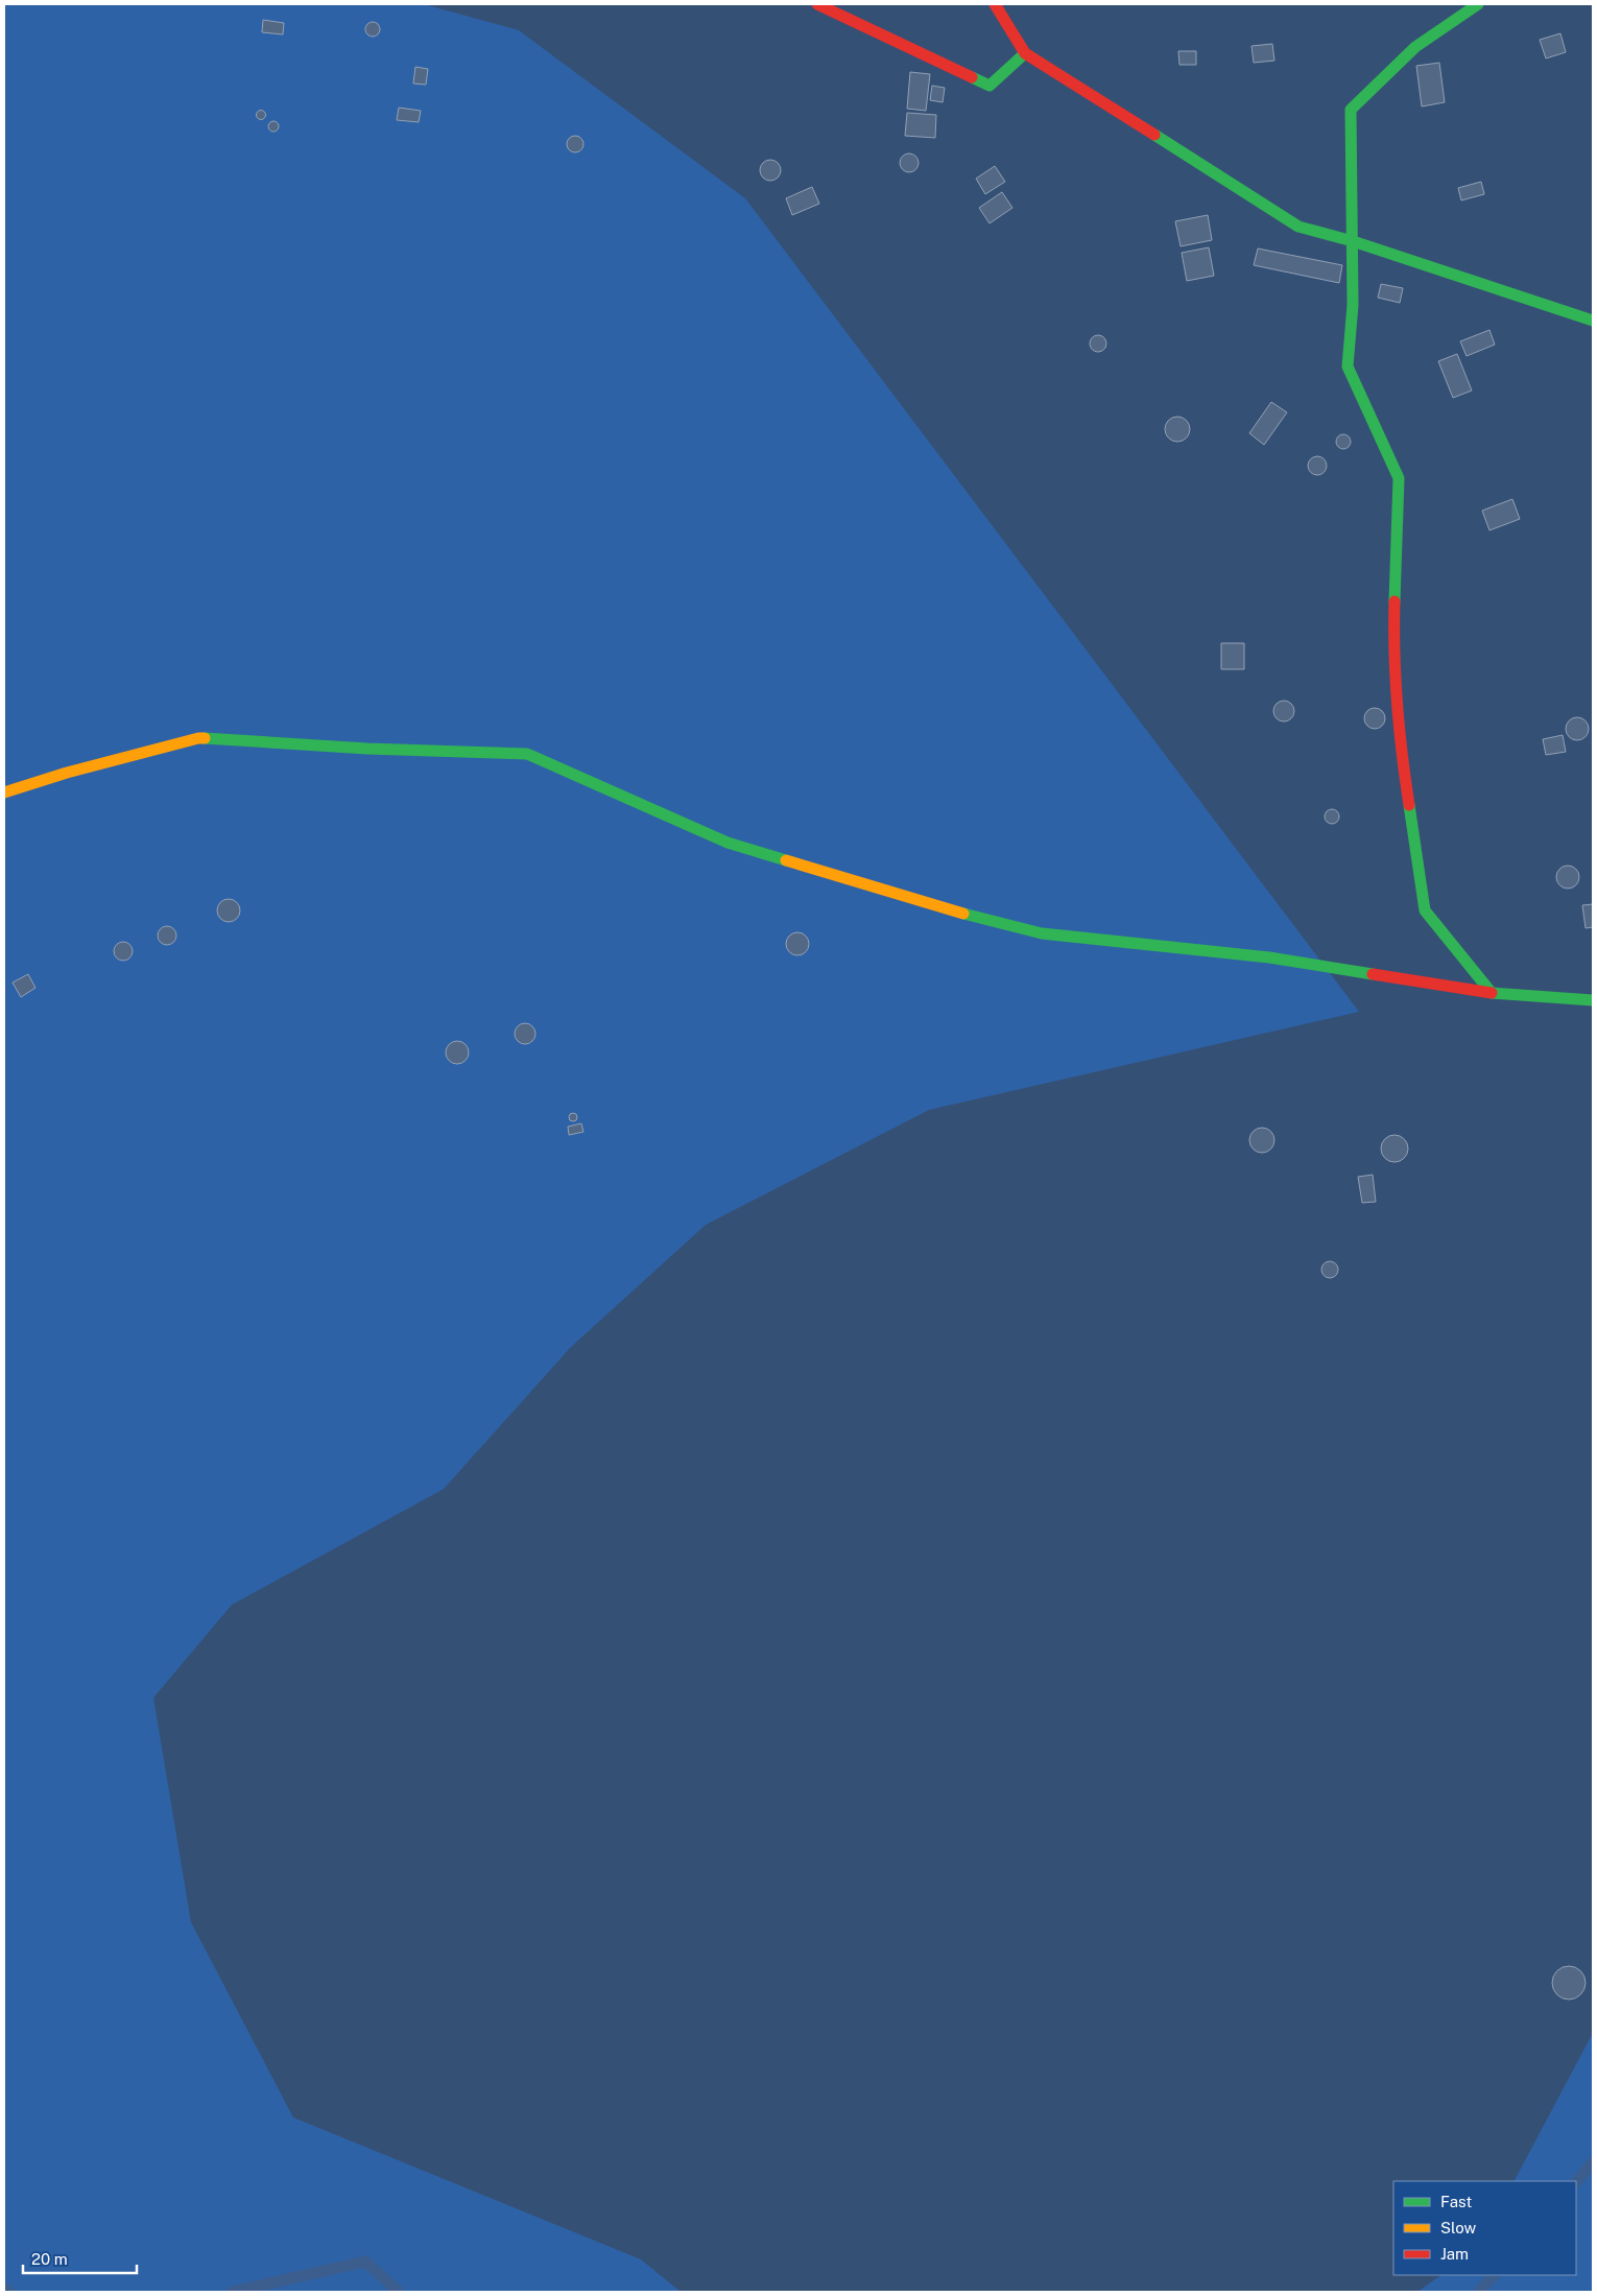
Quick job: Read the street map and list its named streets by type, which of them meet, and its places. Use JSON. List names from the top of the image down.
{
  "legend": ["Fast", "Slow", "Jam"],
  "scale_bar": "20 m"
}
